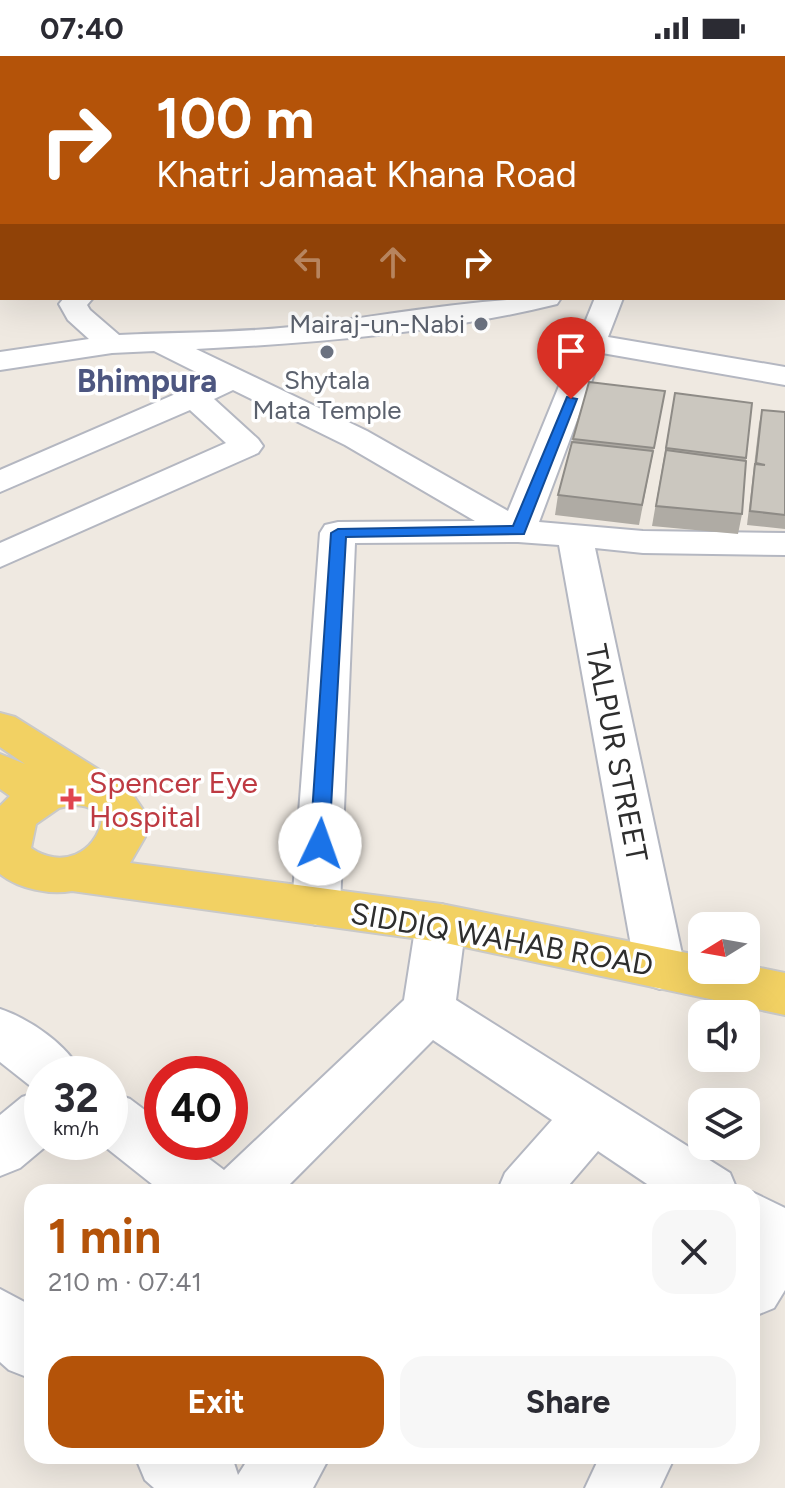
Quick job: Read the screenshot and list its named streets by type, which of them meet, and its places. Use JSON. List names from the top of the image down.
{
  "streets": {
    "main road": ["SIDDIQ WAHAB ROAD"],
    "street": ["TALPUR STREET"]
  },
  "crossings": [
    ["TALPUR STREET", "SIDDIQ WAHAB ROAD"]
  ],
  "districts": ["Bhimpura"],
  "places": {
    "other": ["Mairaj-un-Nabi", "Shytala Mata Temple"],
    "health": ["Spencer Eye Hospital"]
  },
  "north": "left",
  "page": {
    "status": "07:40",
    "turn": ["100 m", "Khatri Jamaat Khana Road"],
    "speed": "32 km/h",
    "limit": "40",
    "heading": ["1 min", "210 m · 07:41"],
    "buttons": ["Exit", "Share"]
  }
}
